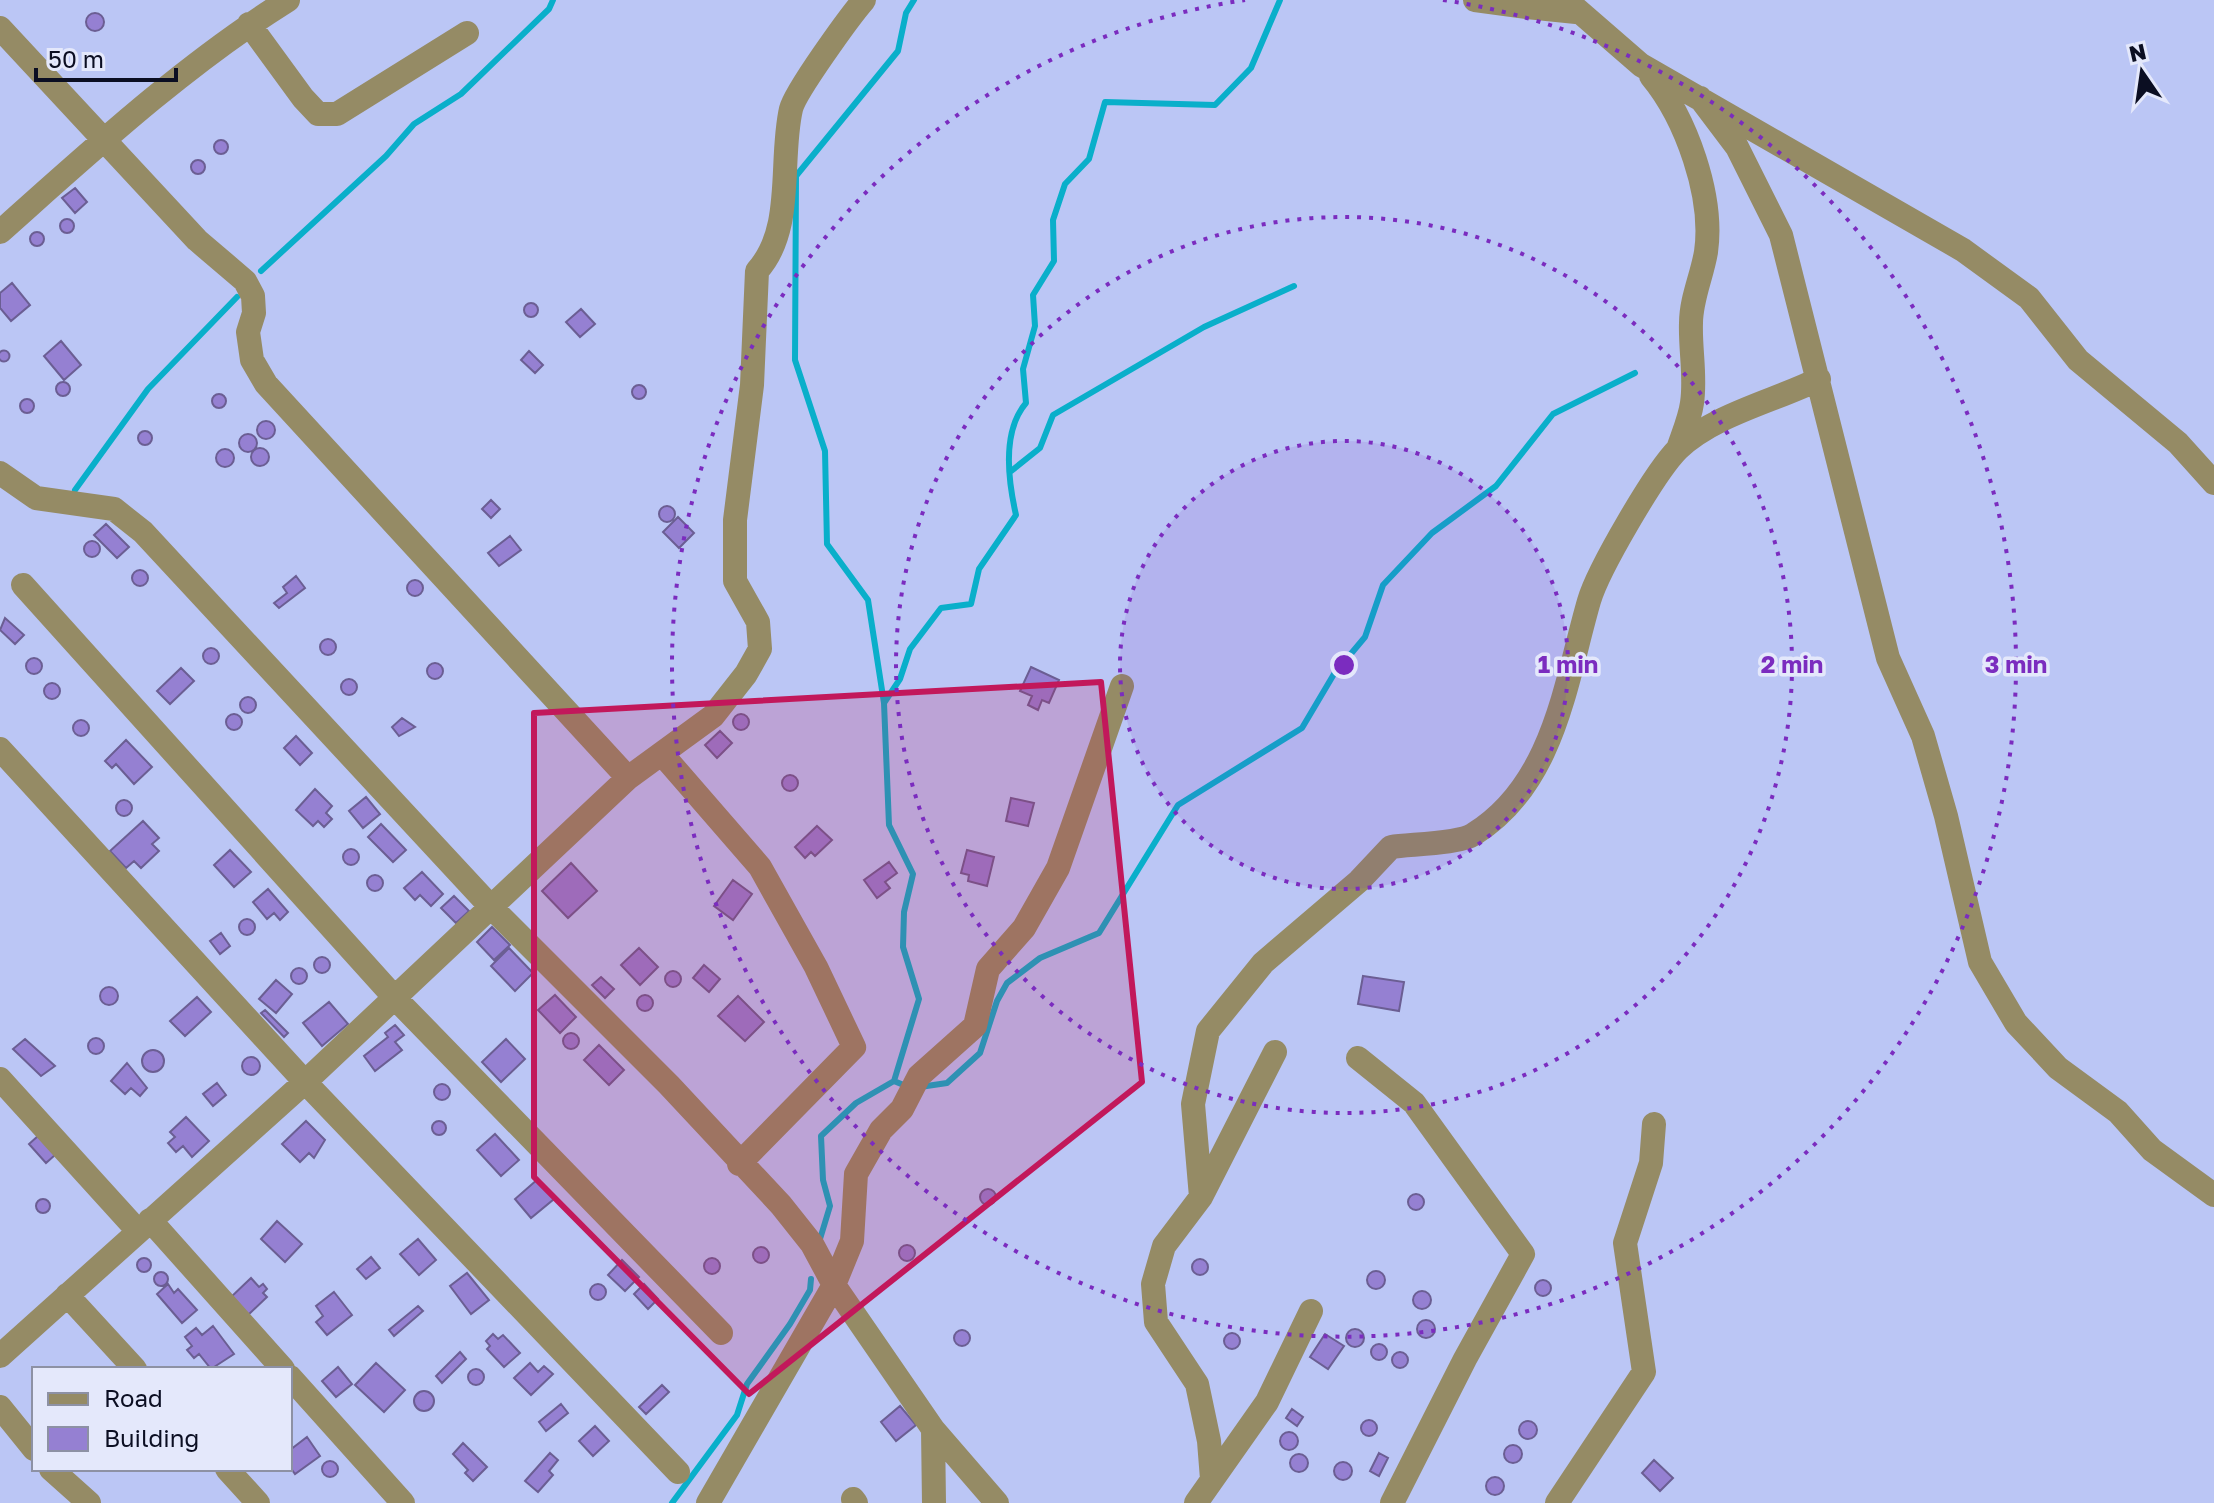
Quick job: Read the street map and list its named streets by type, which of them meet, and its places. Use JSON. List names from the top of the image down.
{
  "legend": ["Road", "Building"],
  "scale_bar": "50 m",
  "north": "top",
  "rings": ["1 min", "2 min", "3 min"]
}
